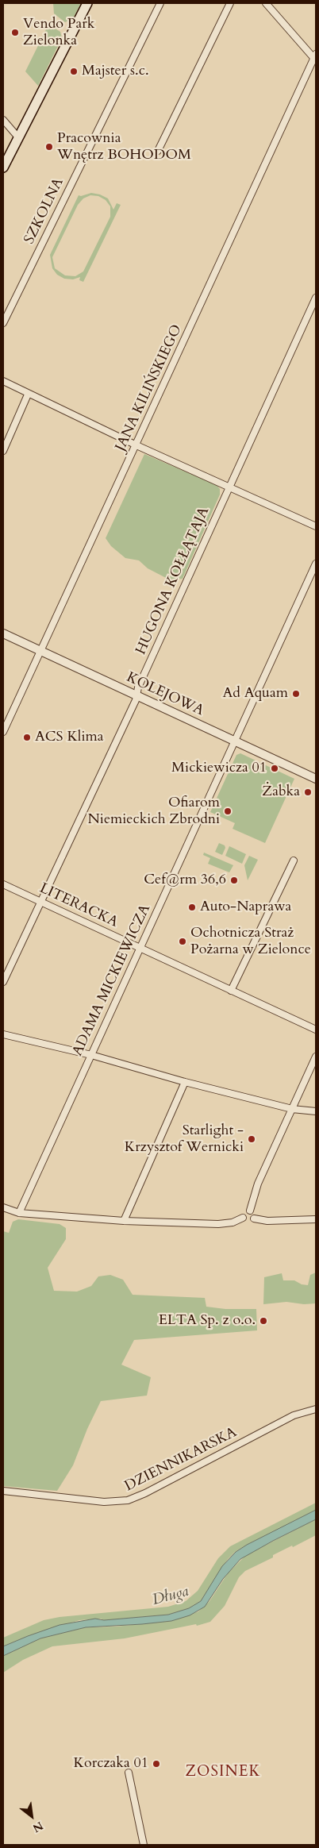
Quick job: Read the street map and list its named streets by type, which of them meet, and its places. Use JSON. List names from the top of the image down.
{
  "streets": {
    "street": [
      "SZKOLNA",
      "JANA KILIŃSKIEGO",
      "HUGONA KOŁŁĄTAJA",
      "KOLEJOWA",
      "LITERACKA",
      "ADAMA MICKIEWICZA",
      "DZIENNIKARSKA"
    ]
  },
  "crossings": [
    ["JANA KILIŃSKIEGO", "KOLEJOWA"],
    ["HUGONA KOŁŁĄTAJA", "KOLEJOWA"],
    ["HUGONA KOŁŁĄTAJA", "LITERACKA"],
    ["KOLEJOWA", "ADAMA MICKIEWICZA"],
    ["LITERACKA", "ADAMA MICKIEWICZA"]
  ],
  "districts": ["ZOSINEK"],
  "water": ["Długa"],
  "places": [
    "Vendo Park Zielonka",
    "Majster s.c.",
    "Pracownia Wnętrz BOHODOM",
    "Ad Aquam",
    "ACS Klima",
    "Mickiewicza 01",
    "Żabka",
    "Ofiarom Niemieckich Zbrodni",
    "Cef@rm 36,6",
    "Auto-Naprawa",
    "Ochotnicza Straż Pożarna w Zielonce",
    "Starlight - Krzysztof Wernicki",
    "ELTA Sp. z o.o.",
    "Korczaka 01"
  ],
  "north": "bottom right"
}
